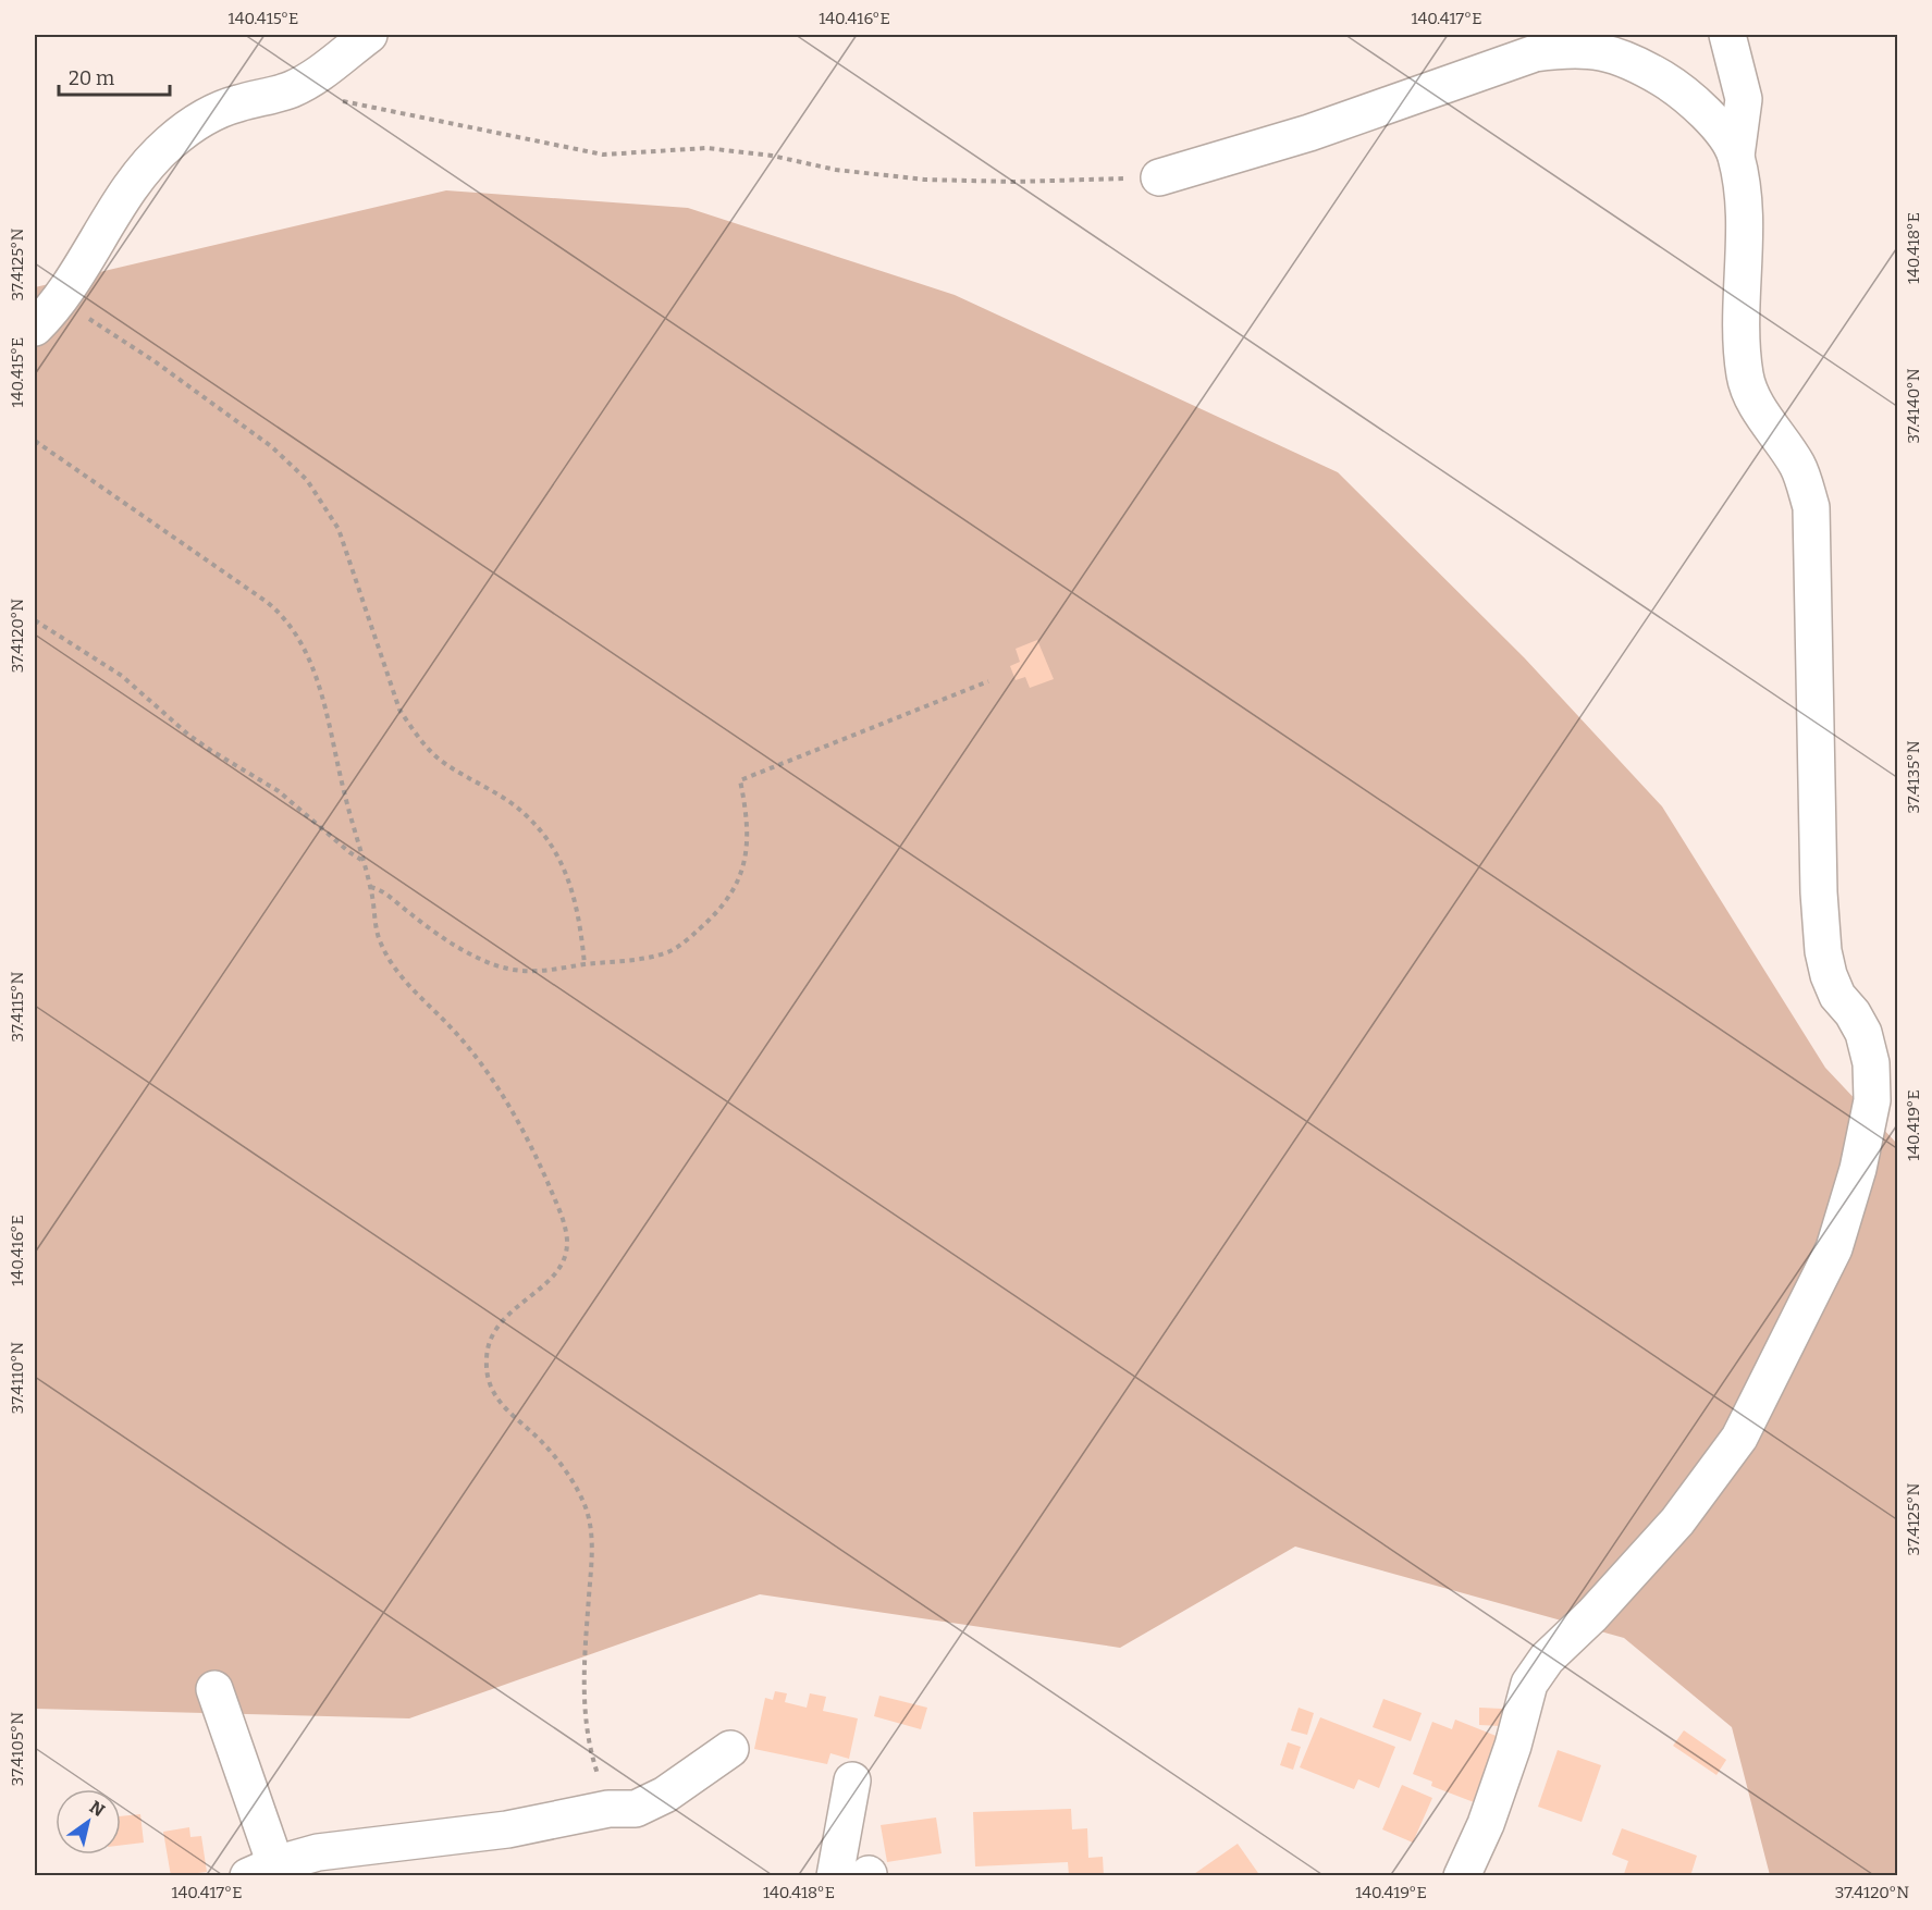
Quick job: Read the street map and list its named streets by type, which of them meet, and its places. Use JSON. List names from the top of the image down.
{
  "scale_bar": "20 m",
  "north": "top right",
  "coordinates": [
    "140.415°E",
    "140.416°E",
    "140.417°E",
    "140.418°E",
    "37.4125°N",
    "37.4140°N",
    "37.4120°N",
    "37.4135°N",
    "37.4115°N",
    "140.419°E",
    "37.4110°N",
    "37.4105°N"
  ]
}
